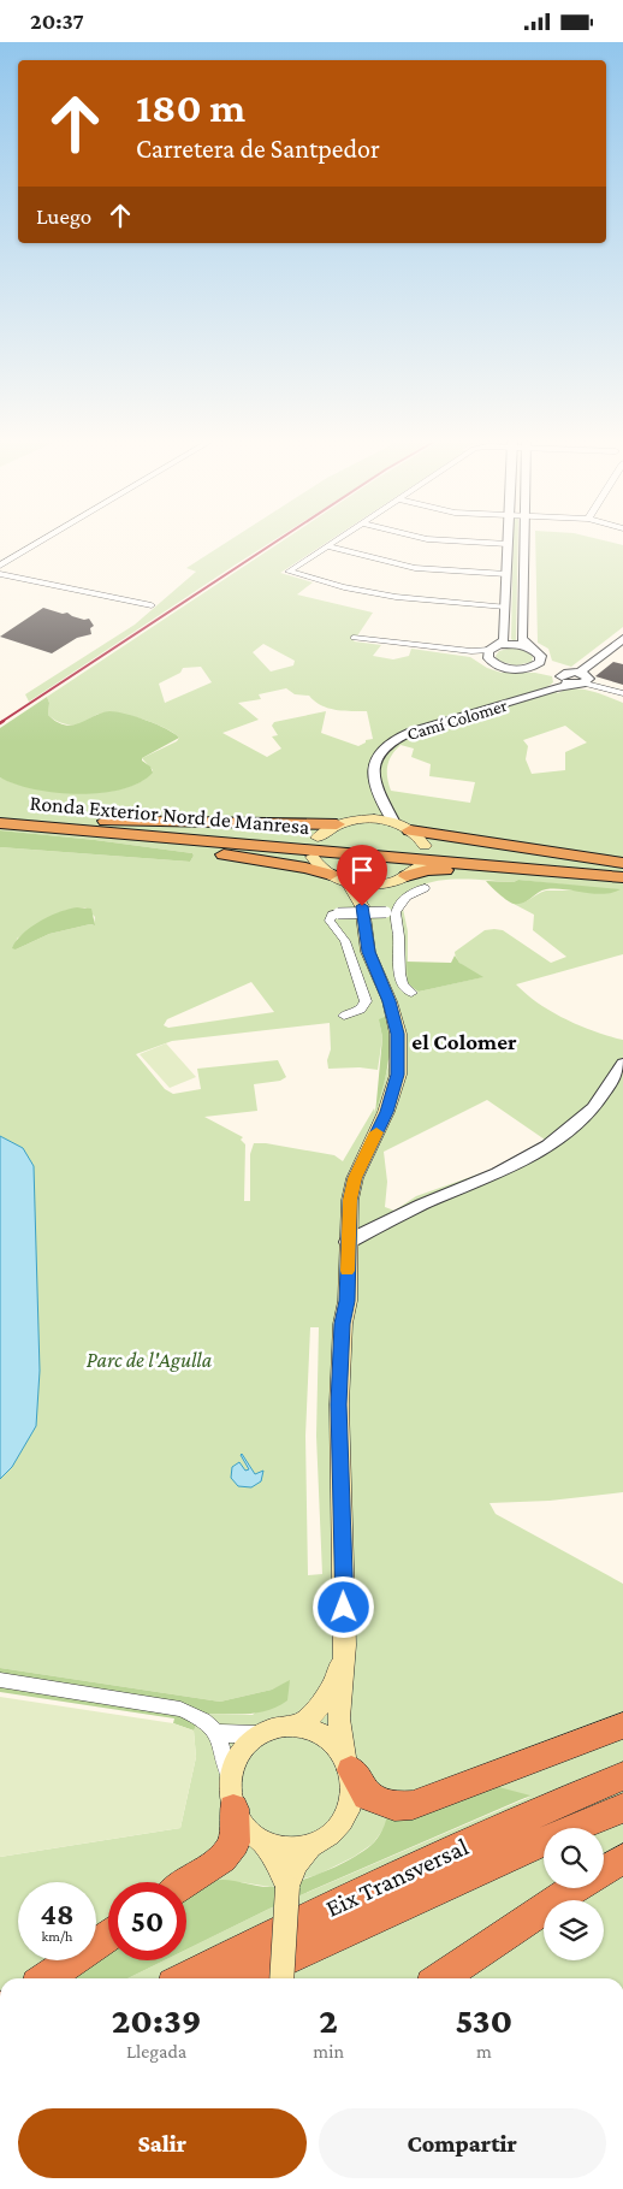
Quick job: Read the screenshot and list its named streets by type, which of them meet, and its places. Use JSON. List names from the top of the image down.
{
  "streets": {
    "highway": ["Ronda Exterior Nord de Manresa", "Eix Transversal"],
    "street": ["Camí Colomer"]
  },
  "districts": ["el Colomer"],
  "parks": ["Parc de l'Agulla"],
  "page": {
    "status": "20:37",
    "turn": ["180 m", "Carretera de Santpedor"],
    "then": "Luego",
    "speed": "48 km/h",
    "limit": "50",
    "eta": [
      "20:39",
      "Llegada",
      "2",
      "min",
      "530",
      "m"
    ],
    "buttons": ["Salir", "Compartir"]
  }
}
